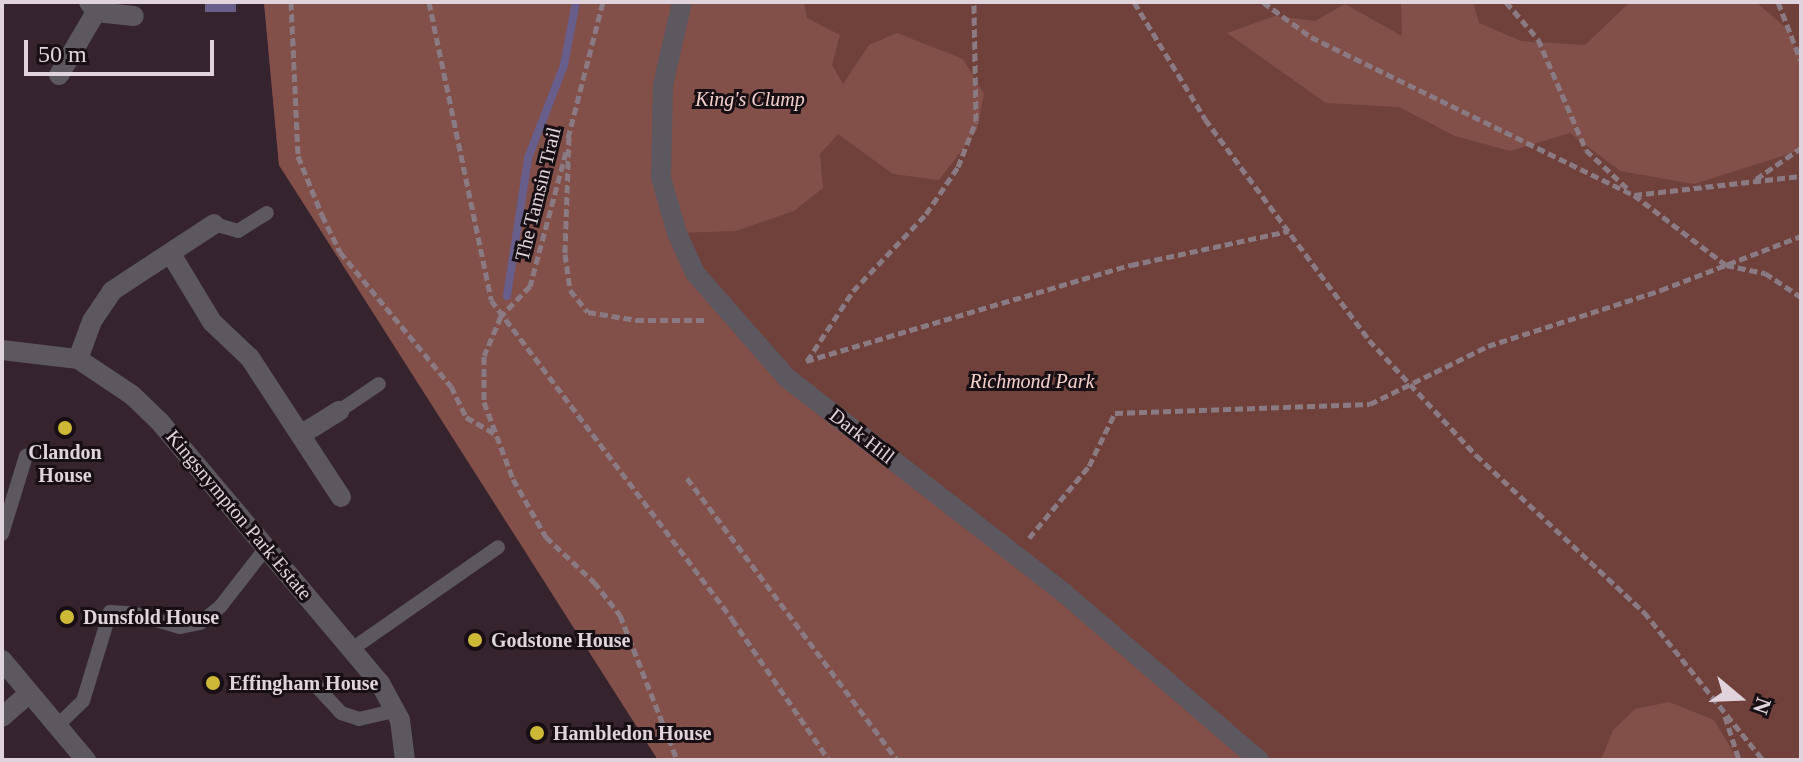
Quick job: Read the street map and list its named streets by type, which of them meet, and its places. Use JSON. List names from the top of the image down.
{
  "streets": {
    "street": ["Dark Hill", "Kingsnympton Park Estate"],
    "path": ["The Tamsin Trail"]
  },
  "parks": ["King's Clump", "Richmond Park"],
  "places": [
    "Clandon House",
    "Dunsfold House",
    "Godstone House",
    "Effingham House",
    "Hambledon House"
  ],
  "scale_bar": "50 m",
  "north": "right"
}
